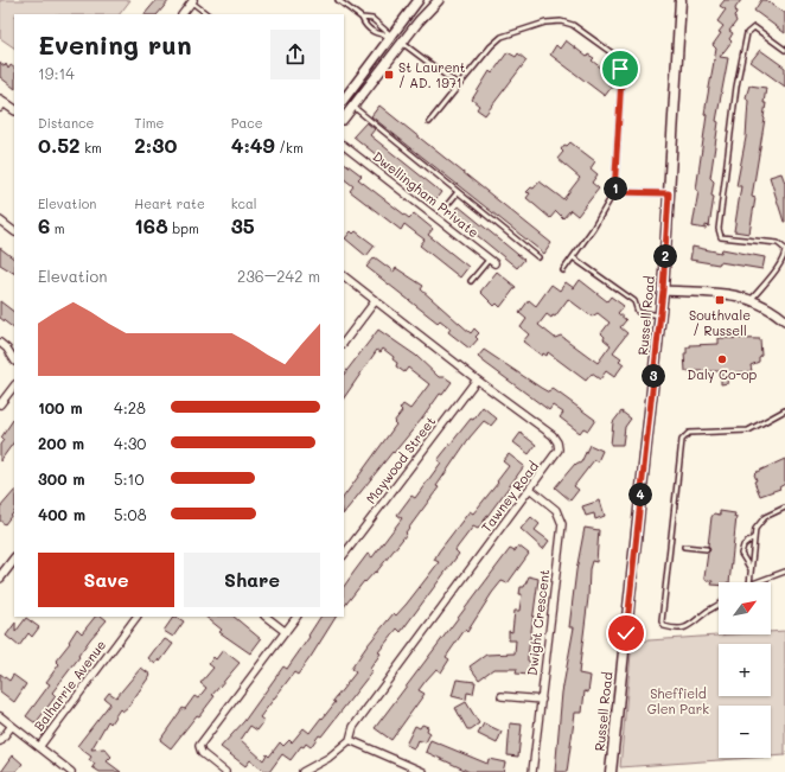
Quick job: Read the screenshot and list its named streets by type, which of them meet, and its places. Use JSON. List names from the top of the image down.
{
  "streets": {
    "main road": ["Russell Road"],
    "street": [
      "Dwellingham Private",
      "Maywood Street",
      "Tawney Road",
      "Dwight Crescent",
      "Balharrie Avenue"
    ]
  },
  "crossings": [
    ["Maywood Street", "Tawney Road"],
    ["Tawney Road", "Dwight Crescent"]
  ],
  "parks": ["Sheffield Glen Park"],
  "places": {
    "transit": ["St Laurent / AD. 1971", "Southvale / Russell"],
    "other": ["Daly Co-op"]
  },
  "north": "top right",
  "page": {
    "heading": ["Evening run", "19:14"],
    "stats": [
      ["Distance", "0.52 km"],
      ["Time", "2:30"],
      ["Pace", "4:49 /km"],
      ["Elevation", "6 m"],
      ["Heart rate", "168 bpm"],
      ["kcal", "35"]
    ],
    "pins": [
      "1",
      "2",
      "3",
      "4"
    ],
    "chart": ["Elevation", "236–242 m"],
    "list": [
      {
        "name": "100 m",
        "note": "4:28"
      },
      {
        "name": "200 m",
        "note": "4:30"
      },
      {
        "name": "300 m",
        "note": "5:10"
      },
      {
        "name": "400 m",
        "note": "5:08"
      }
    ],
    "buttons": ["Save", "Share"],
    "map_buttons": ["+", "−"]
  }
}
